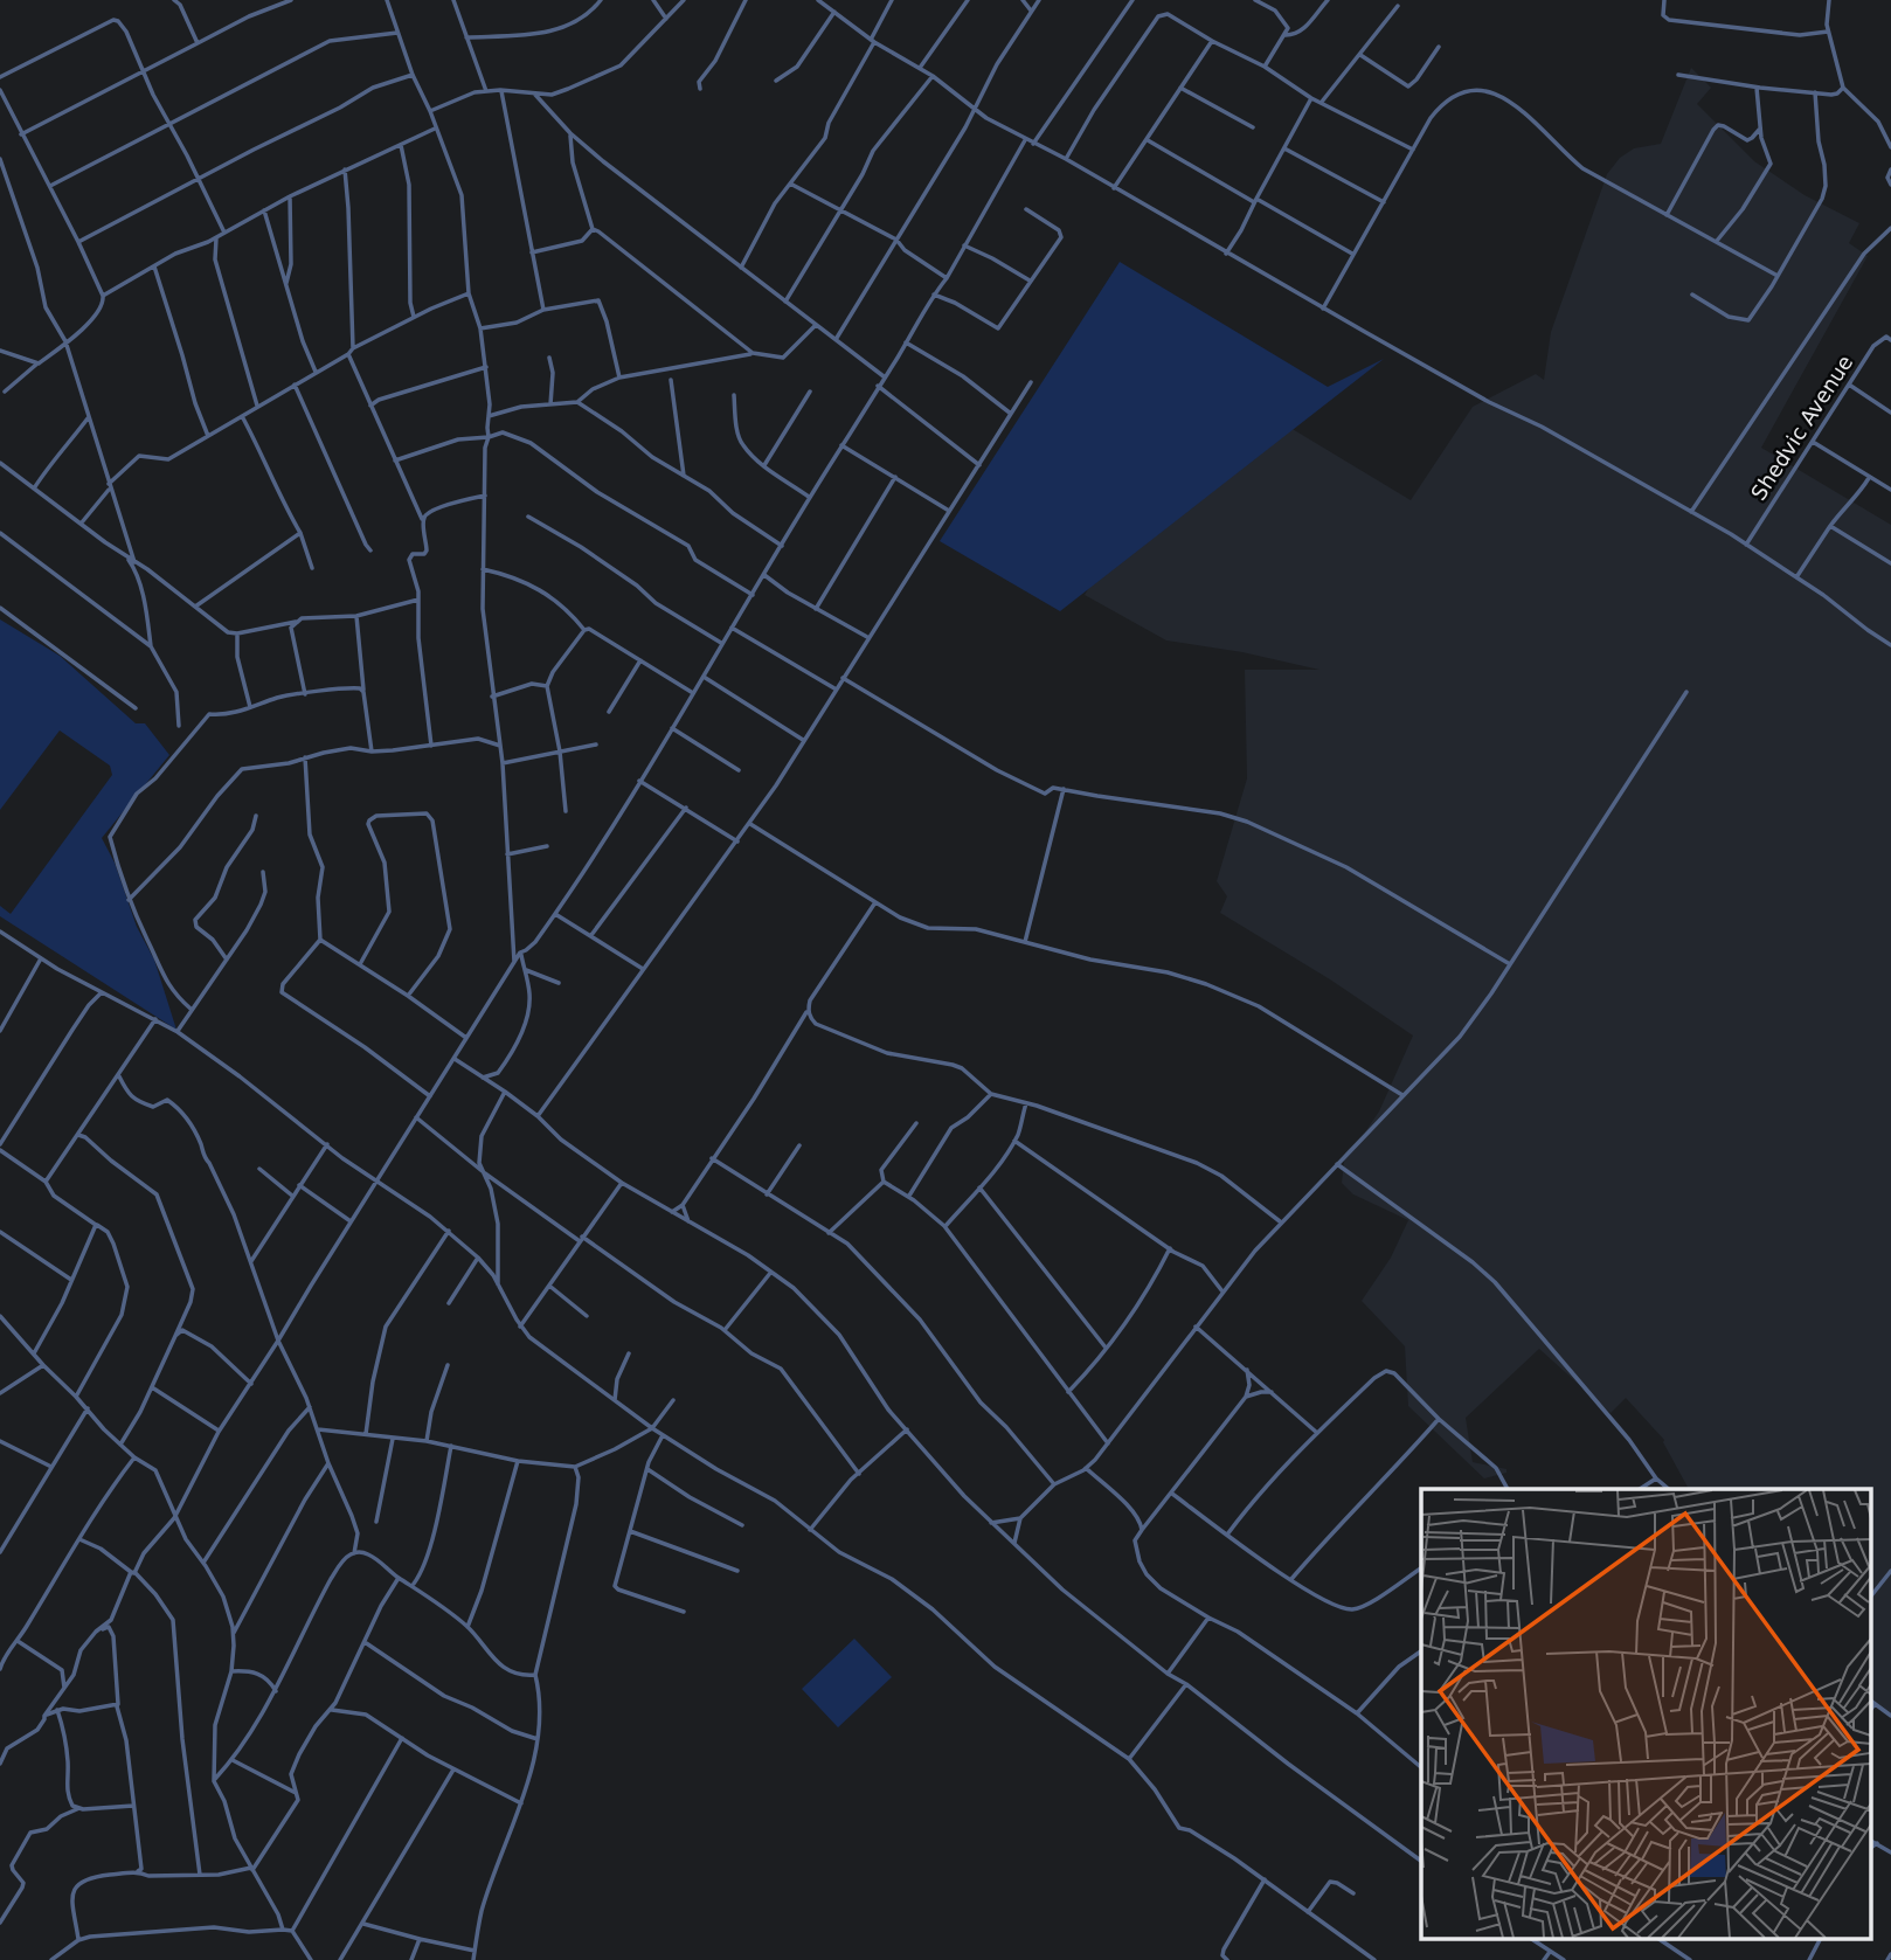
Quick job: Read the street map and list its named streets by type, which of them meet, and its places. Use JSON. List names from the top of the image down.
{
  "streets": {
    "street": ["Shedvic Avenue"]
  }
}
